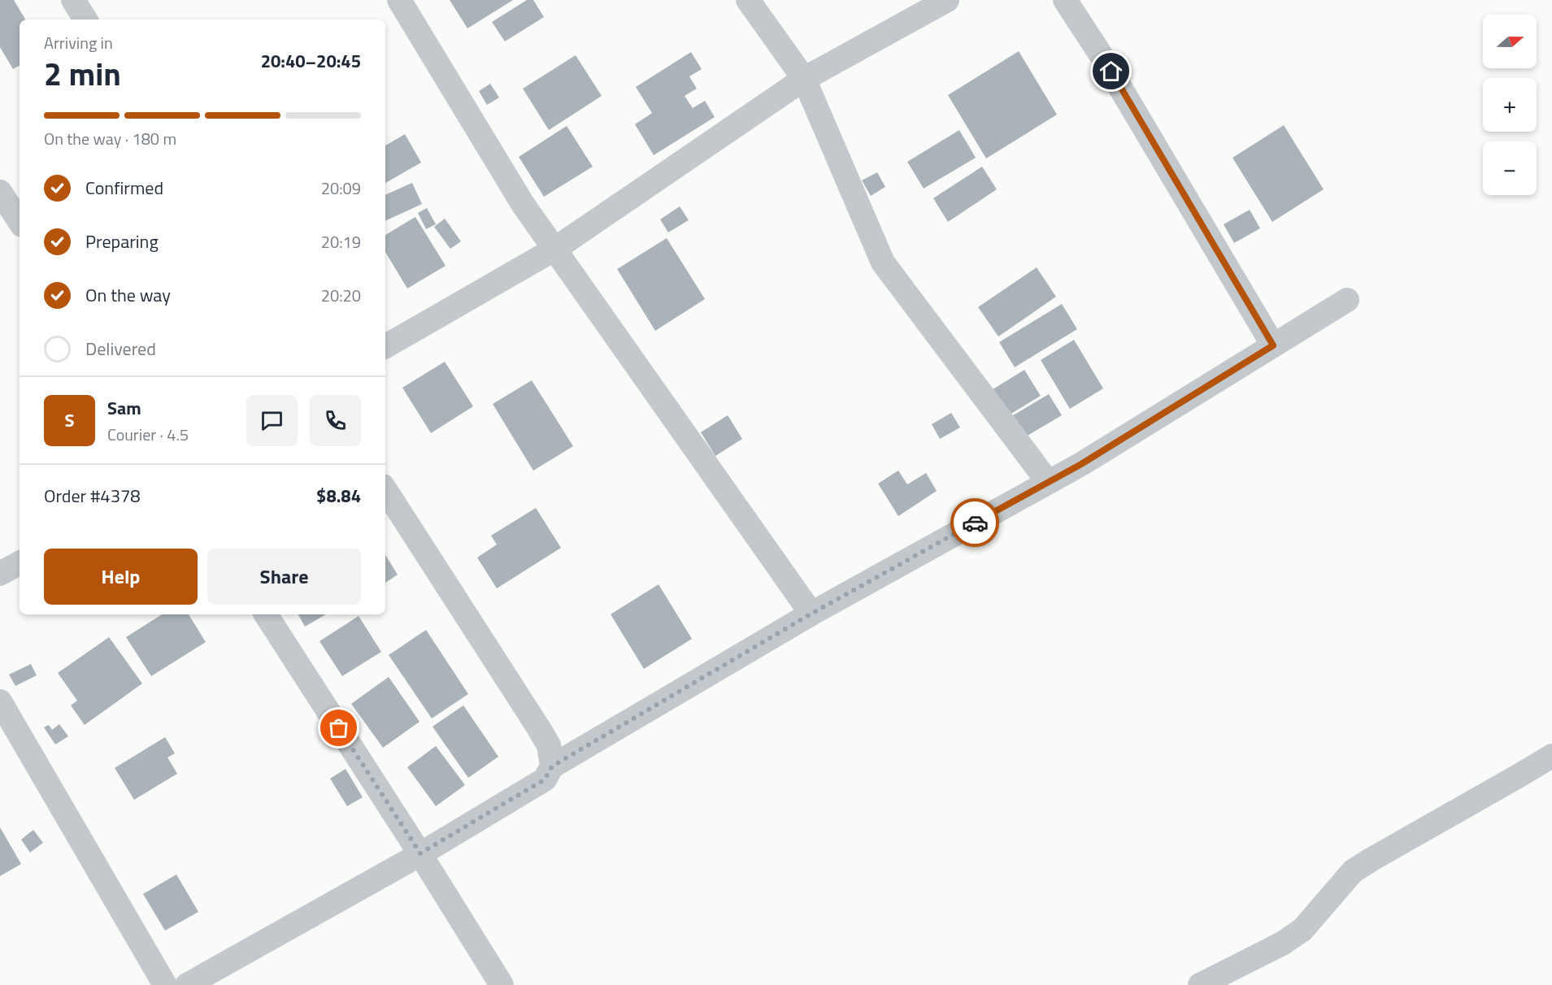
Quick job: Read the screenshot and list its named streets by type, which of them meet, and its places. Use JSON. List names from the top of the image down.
{
  "north": "right",
  "page": {
    "map_buttons": ["+", "−"],
    "heading": ["2 min", "Arriving in", "20:40–20:45"],
    "panel": [
      "Sam",
      "Courier · 4.5",
      "Order #4378",
      "$8.84"
    ],
    "bar": "On the way · 180 m",
    "list": [
      ["Confirmed", "20:09"],
      ["Preparing", "20:19"],
      ["On the way", "20:20"],
      "Delivered"
    ],
    "round": "S",
    "buttons": ["Help", "Share"]
  }
}
